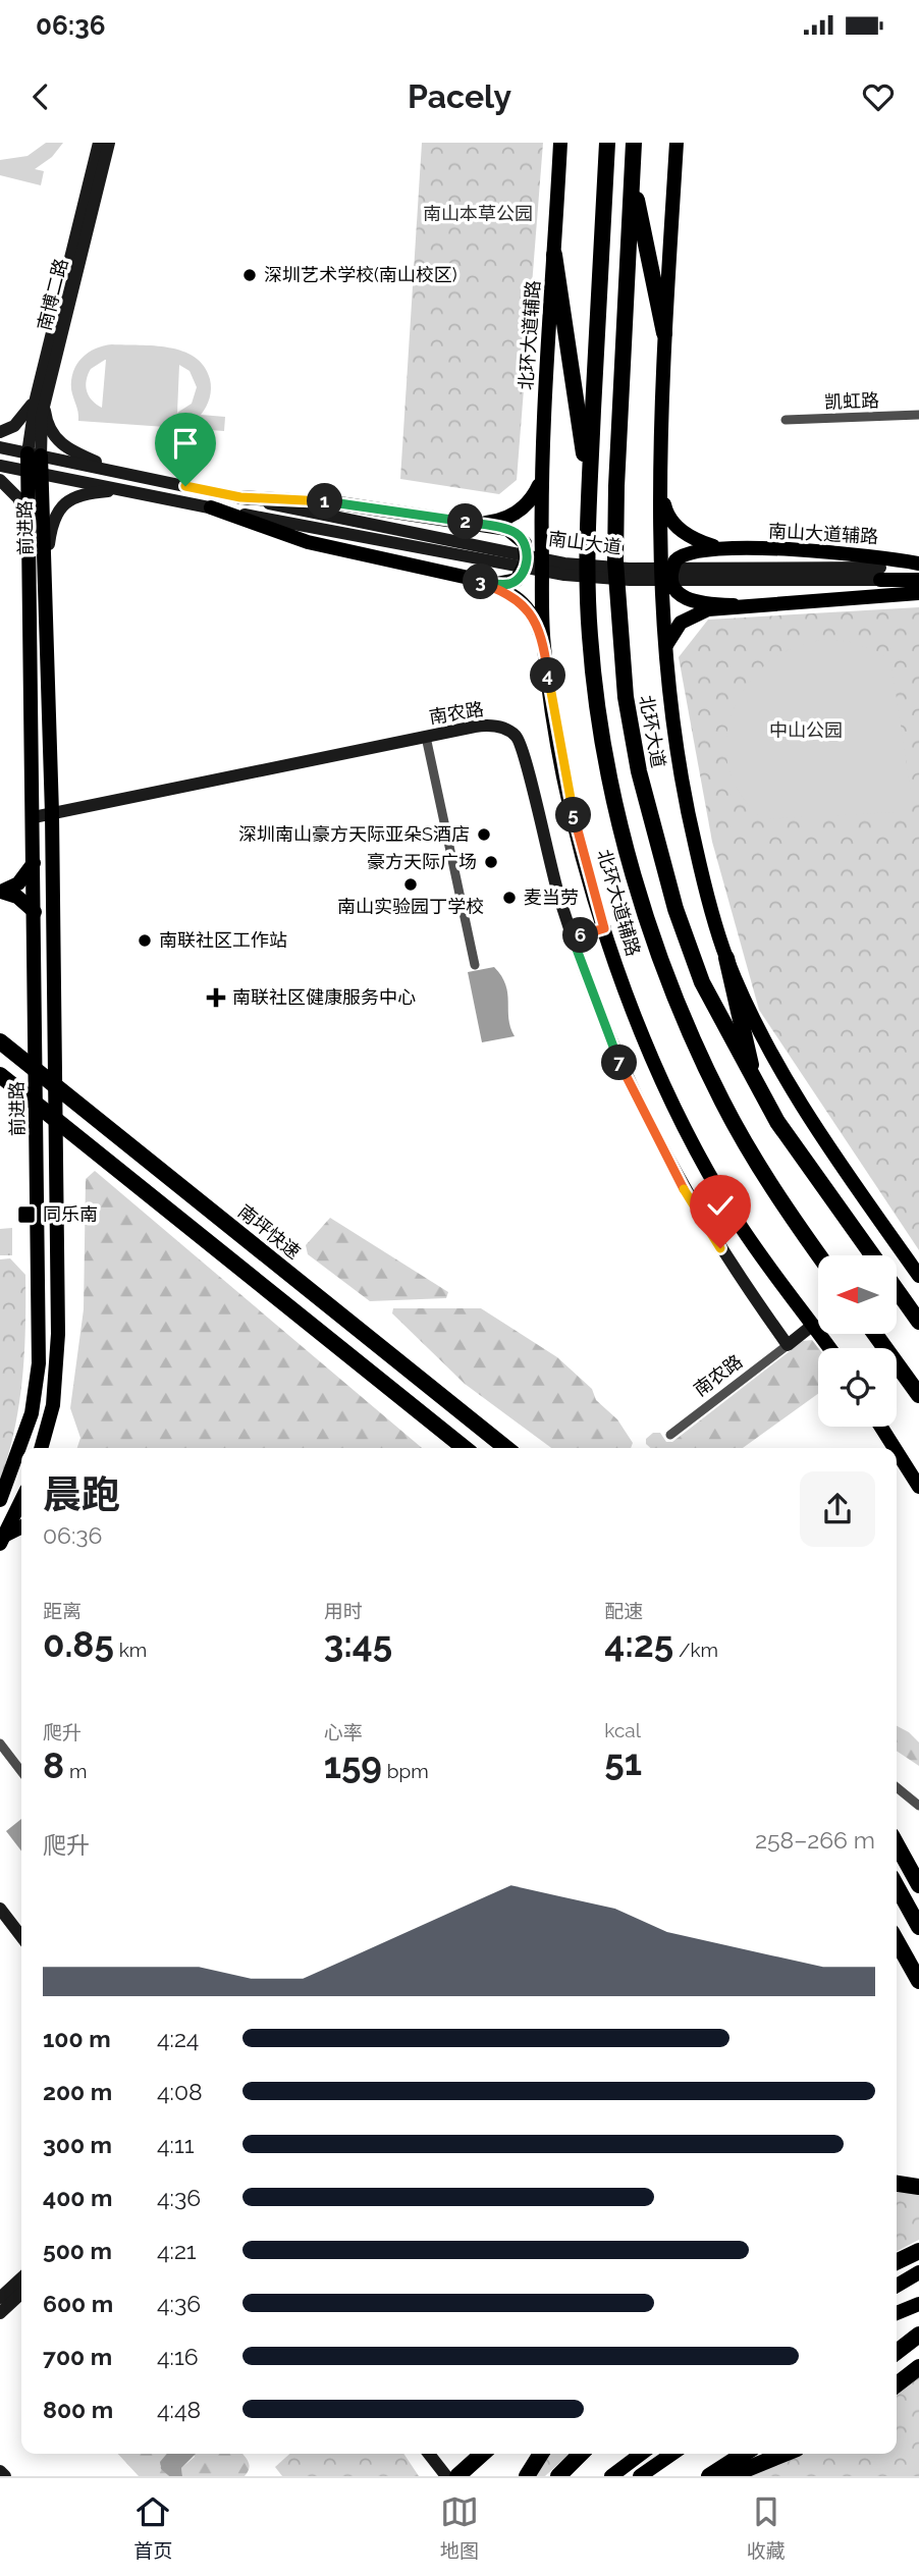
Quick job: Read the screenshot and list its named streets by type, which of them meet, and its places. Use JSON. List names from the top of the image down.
{
  "streets": {
    "highway": ["北环大道", "南坪快速"],
    "main road": [
      "北环大道辅路",
      "前进路",
      "南山大道辅路",
      "南山大道"
    ],
    "street": ["南博二路", "凯虹路", "南农路"]
  },
  "crossings": [
    ["南博二路", "前进路"],
    ["南博二路", "南山大道"],
    ["北环大道辅路", "南农路"],
    ["前进路", "南山大道"],
    ["前进路", "南农路"],
    ["南山大道辅路", "南山大道"]
  ],
  "parks": ["南山本草公园", "中山公园"],
  "places": {
    "other": [
      "深圳艺术学校(南山校区)",
      "深圳南山豪方天际亚朵S酒店",
      "豪方天际广场",
      "南山实验园丁学校",
      "麦当劳",
      "南联社区工作站"
    ],
    "health": ["南联社区健康服务中心"],
    "transit": ["同乐南"]
  },
  "north": "left",
  "page": {
    "status": "06:36",
    "header": "Pacely",
    "pins": [
      "1",
      "2",
      "3",
      "4",
      "5",
      "6",
      "7"
    ],
    "heading": ["晨跑", "06:36"],
    "stats": [
      ["距离", "0.85 km"],
      ["用时", "3:45"],
      ["配速", "4:25 /km"],
      ["爬升", "8 m"],
      ["心率", "159 bpm"],
      ["kcal", "51"]
    ],
    "chart": ["爬升", "258–266 m"],
    "list": [
      {
        "name": "100 m",
        "note": "4:24"
      },
      {
        "name": "200 m",
        "note": "4:08"
      },
      {
        "name": "300 m",
        "note": "4:11"
      },
      {
        "name": "400 m",
        "note": "4:36"
      },
      {
        "name": "500 m",
        "note": "4:21"
      },
      {
        "name": "600 m",
        "note": "4:36"
      },
      {
        "name": "700 m",
        "note": "4:16"
      },
      {
        "name": "800 m",
        "note": "4:48"
      }
    ],
    "tabs": ["首页", "地图", "收藏"]
  }
}
